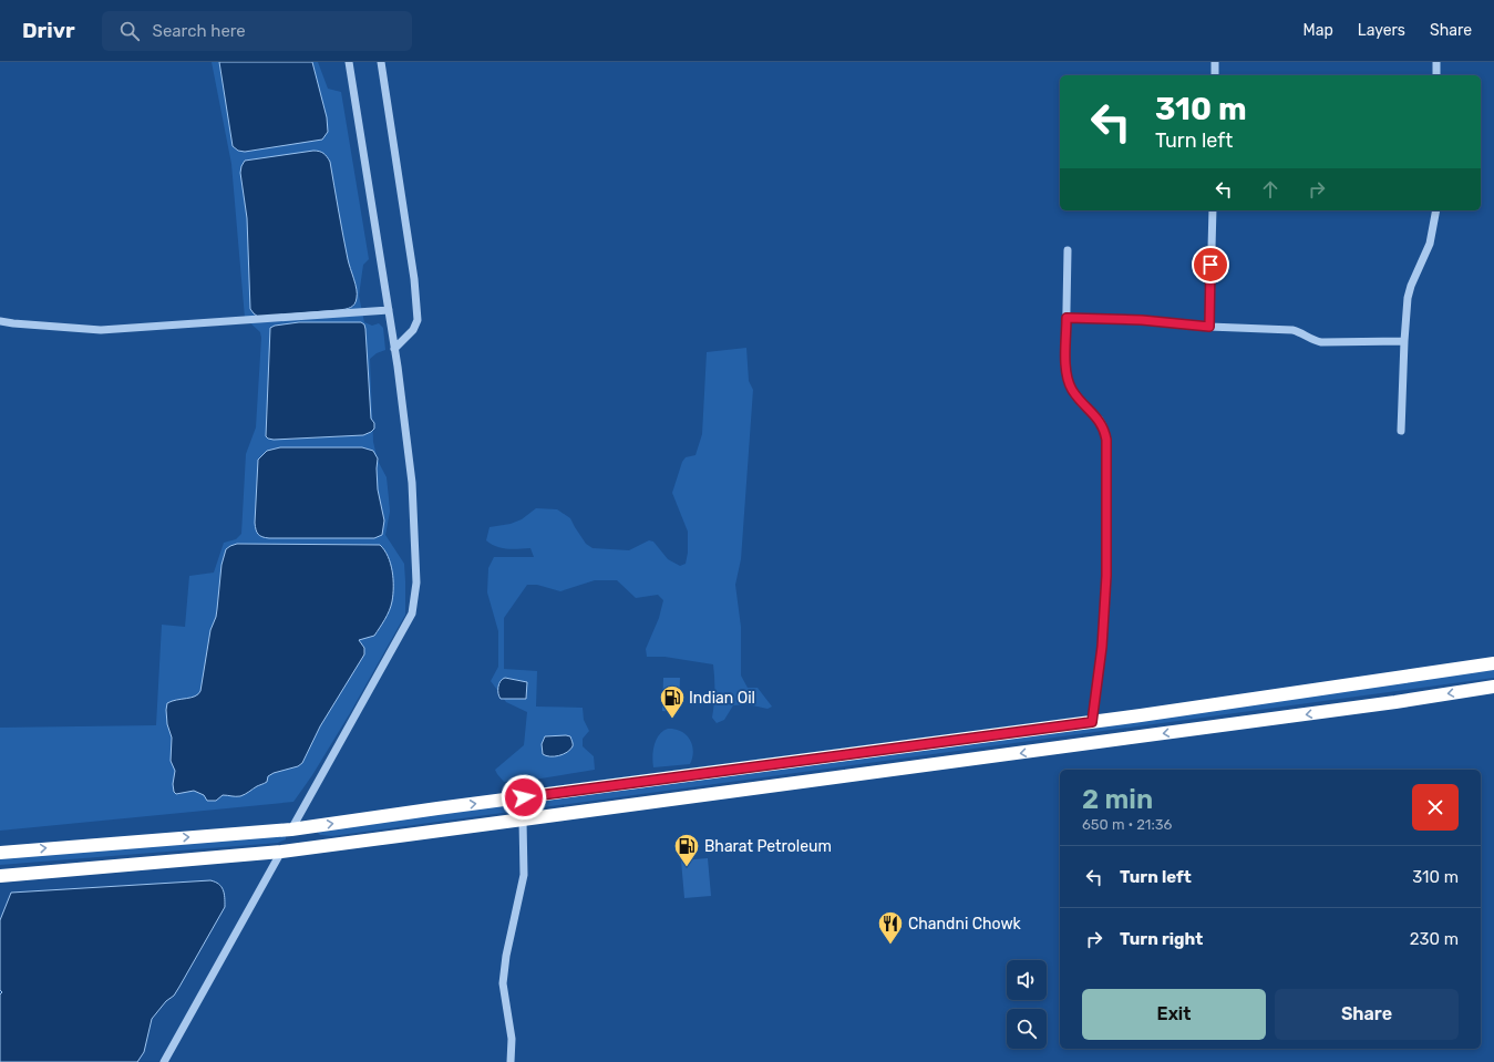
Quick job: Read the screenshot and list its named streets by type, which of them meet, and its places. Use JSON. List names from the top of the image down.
{
  "places": {
    "fuel station": ["Indian Oil", "Bharat Petroleum"],
    "restaurant": ["Chandni Chowk"]
  },
  "page": {
    "header": "Drivr",
    "search": "Search here",
    "nav": ["Map", "Layers", "Share"],
    "turn": ["310 m", "Turn left"],
    "heading": ["2 min", "650 m · 21:36"],
    "list": [
      {
        "name": "Turn left",
        "value": "310 m"
      },
      {
        "name": "Turn right",
        "value": "230 m"
      }
    ],
    "buttons": ["Exit", "Share"]
  }
}
